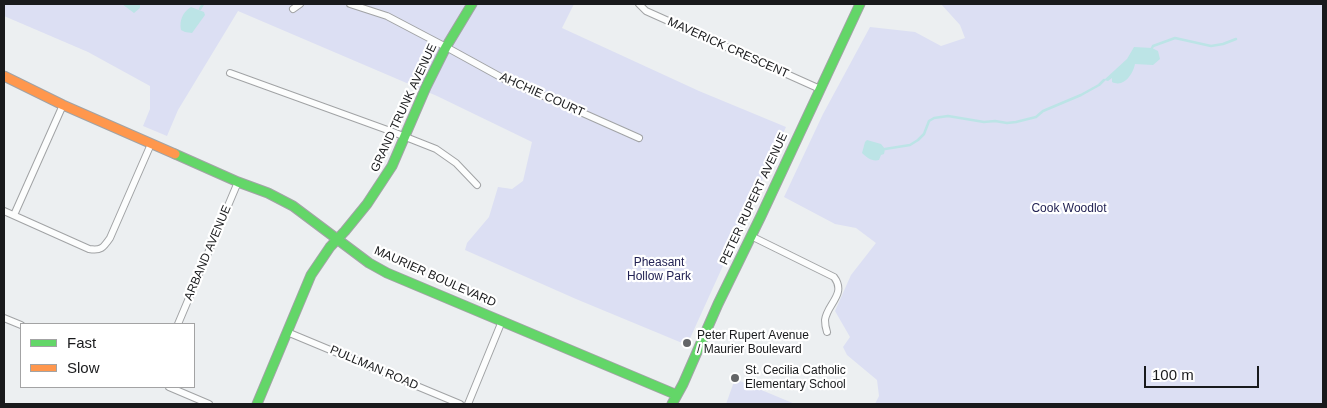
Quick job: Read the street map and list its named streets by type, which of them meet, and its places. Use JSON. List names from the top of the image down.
{
  "streets": {
    "street": [
      "MAVERICK CRESCENT",
      "AHCHIE COURT",
      "GRAND TRUNK AVENUE",
      "PETER RUPERT AVENUE",
      "ARBAND AVENUE",
      "MAURIER BOULEVARD",
      "PULLMAN ROAD"
    ]
  },
  "crossings": [
    ["MAVERICK CRESCENT", "PETER RUPERT AVENUE"],
    ["AHCHIE COURT", "GRAND TRUNK AVENUE"],
    ["GRAND TRUNK AVENUE", "MAURIER BOULEVARD"],
    ["GRAND TRUNK AVENUE", "PULLMAN ROAD"],
    ["PETER RUPERT AVENUE", "MAURIER BOULEVARD"],
    ["ARBAND AVENUE", "MAURIER BOULEVARD"]
  ],
  "parks": ["Cook Woodlot", "Pheasant Hollow Park"],
  "places": ["Peter Rupert Avenue / Maurier Boulevard", "St. Cecilia Catholic Elementary School"],
  "legend": ["Fast", "Slow"],
  "scale_bar": "100 m"
}
